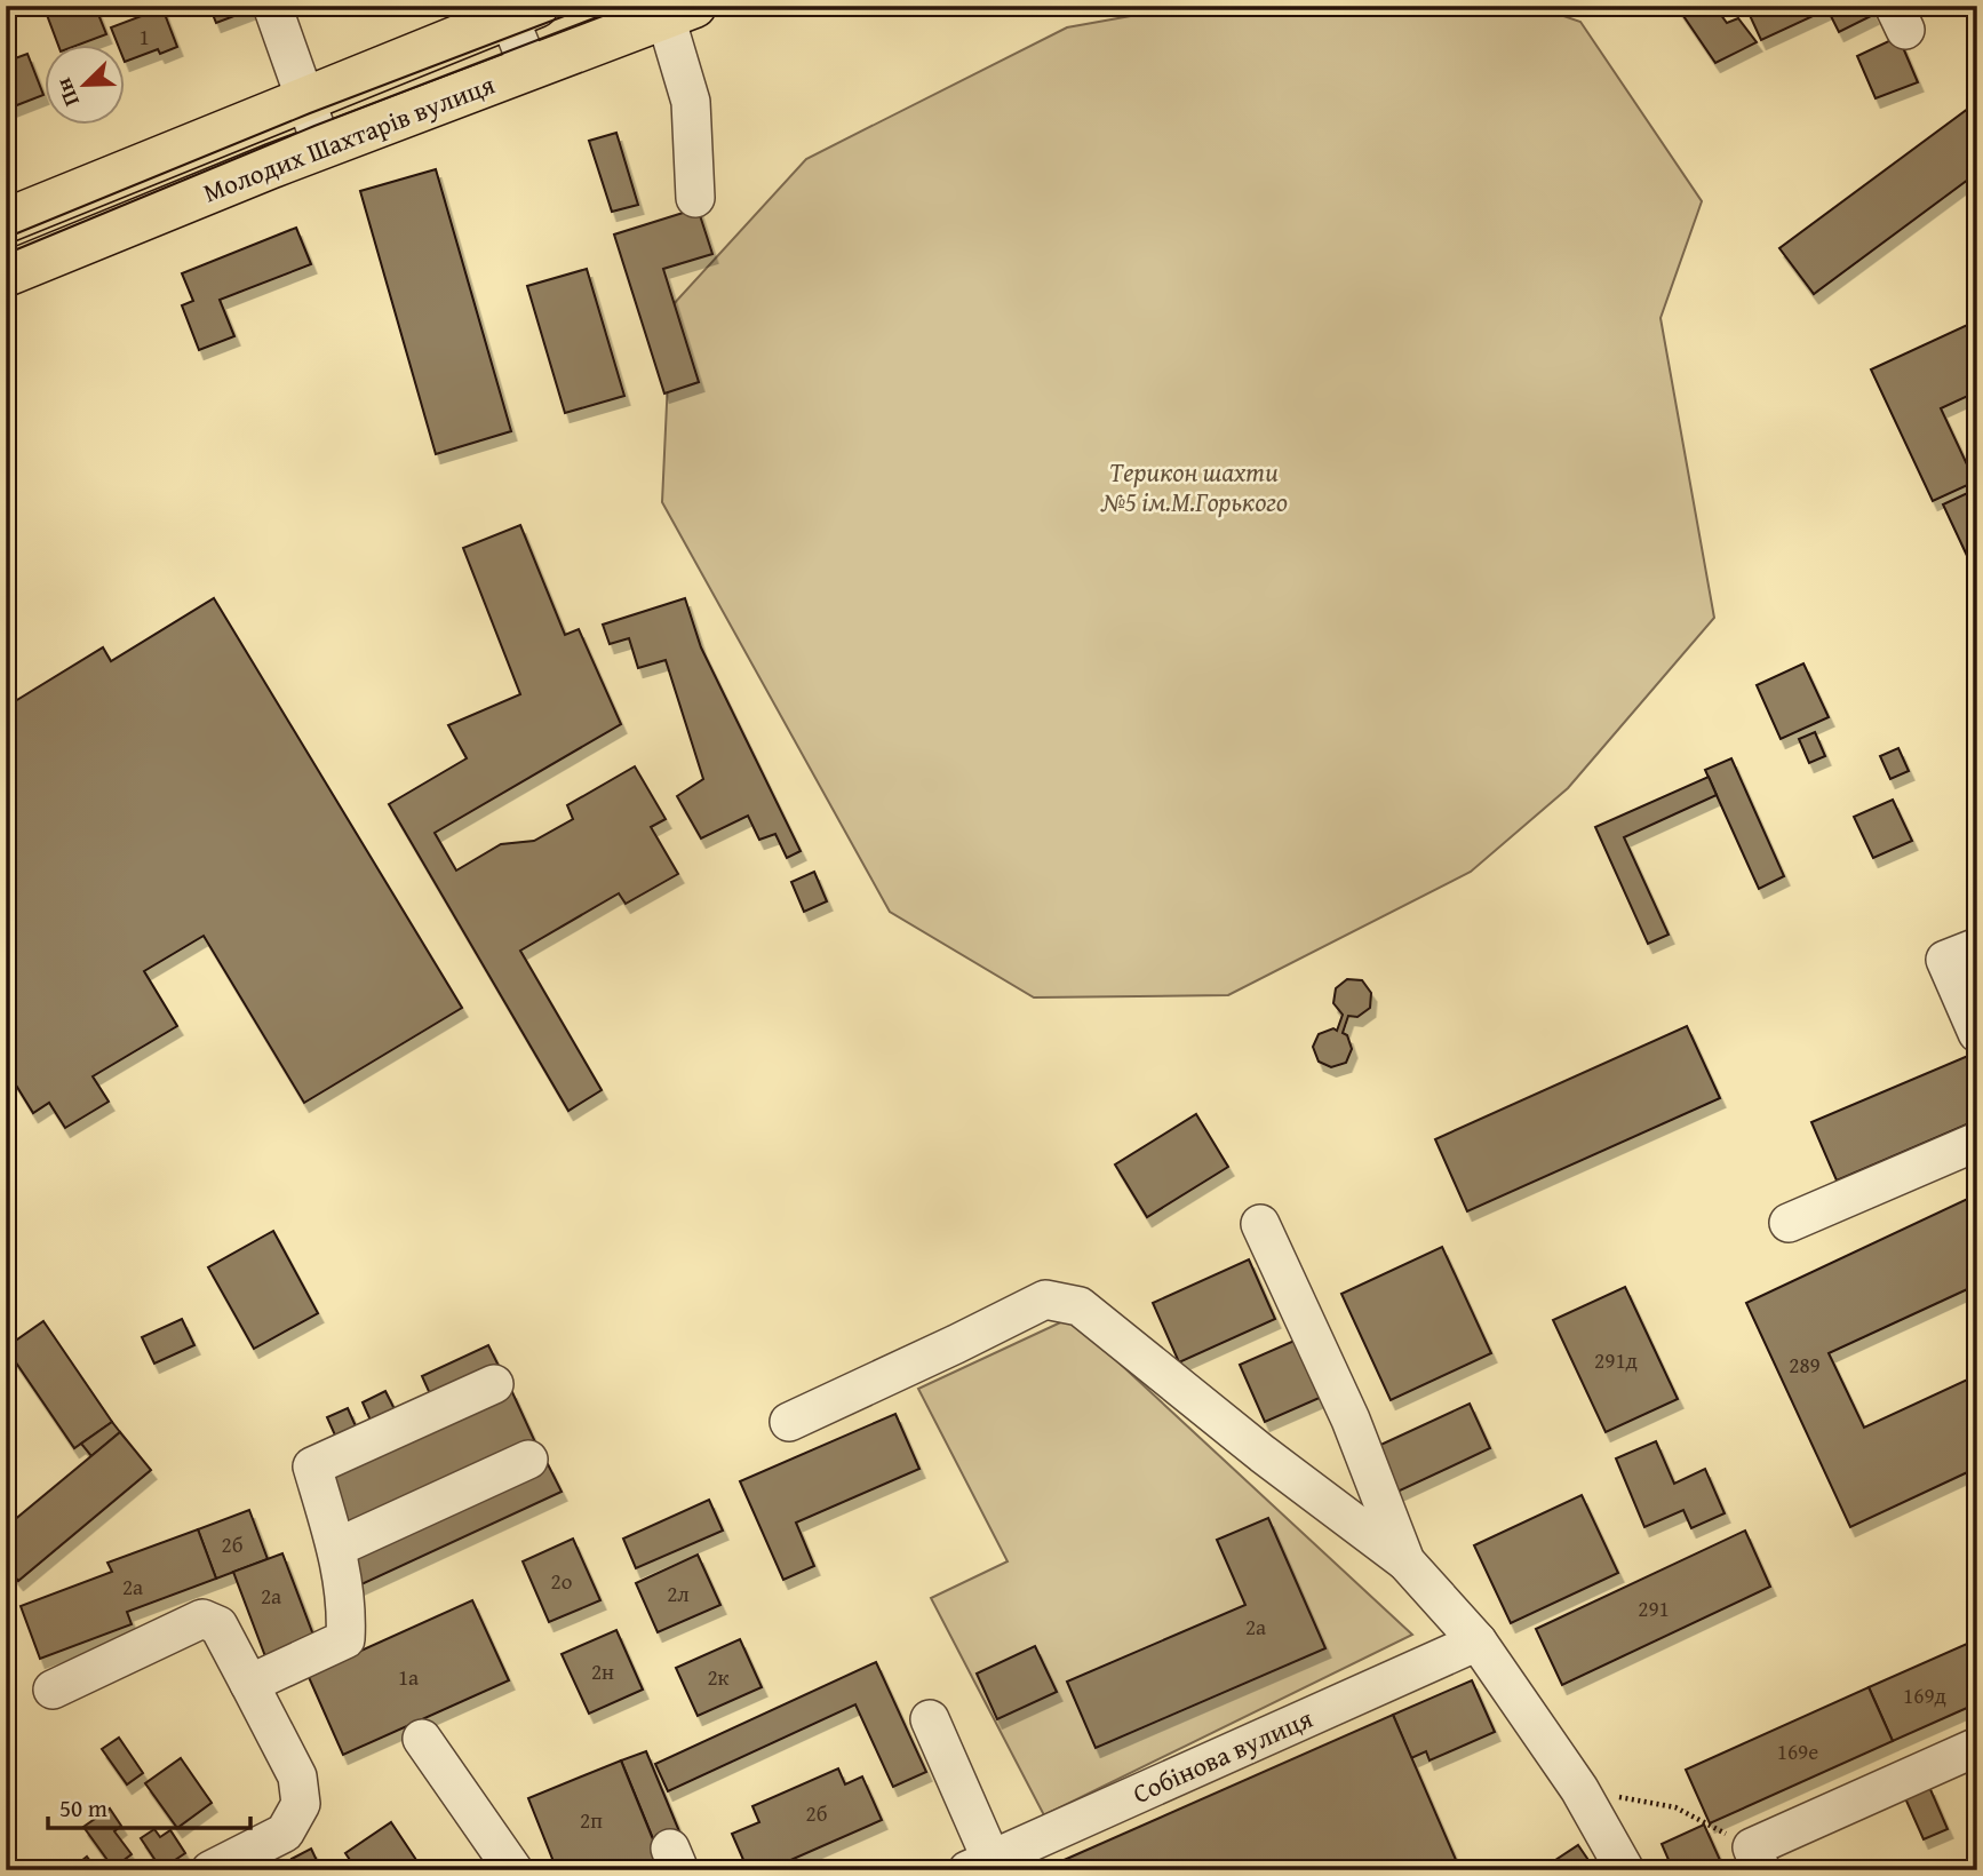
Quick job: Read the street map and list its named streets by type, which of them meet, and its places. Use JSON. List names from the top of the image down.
{
  "streets": {
    "main road": ["Молодих Шахтарів вулиця"],
    "street": ["Собінова вулиця"]
  },
  "parks": ["Терикон шахти №5 ім.М.Горького"],
  "house_numbers": [
    "1",
    "291д",
    "289",
    "2б",
    "2о",
    "2а",
    "2л",
    "2а",
    "291",
    "2а",
    "2н",
    "1а",
    "2к",
    "169д",
    "169е",
    "2б",
    "2п"
  ],
  "scale_bar": "50 m",
  "north": "bottom left"
}
